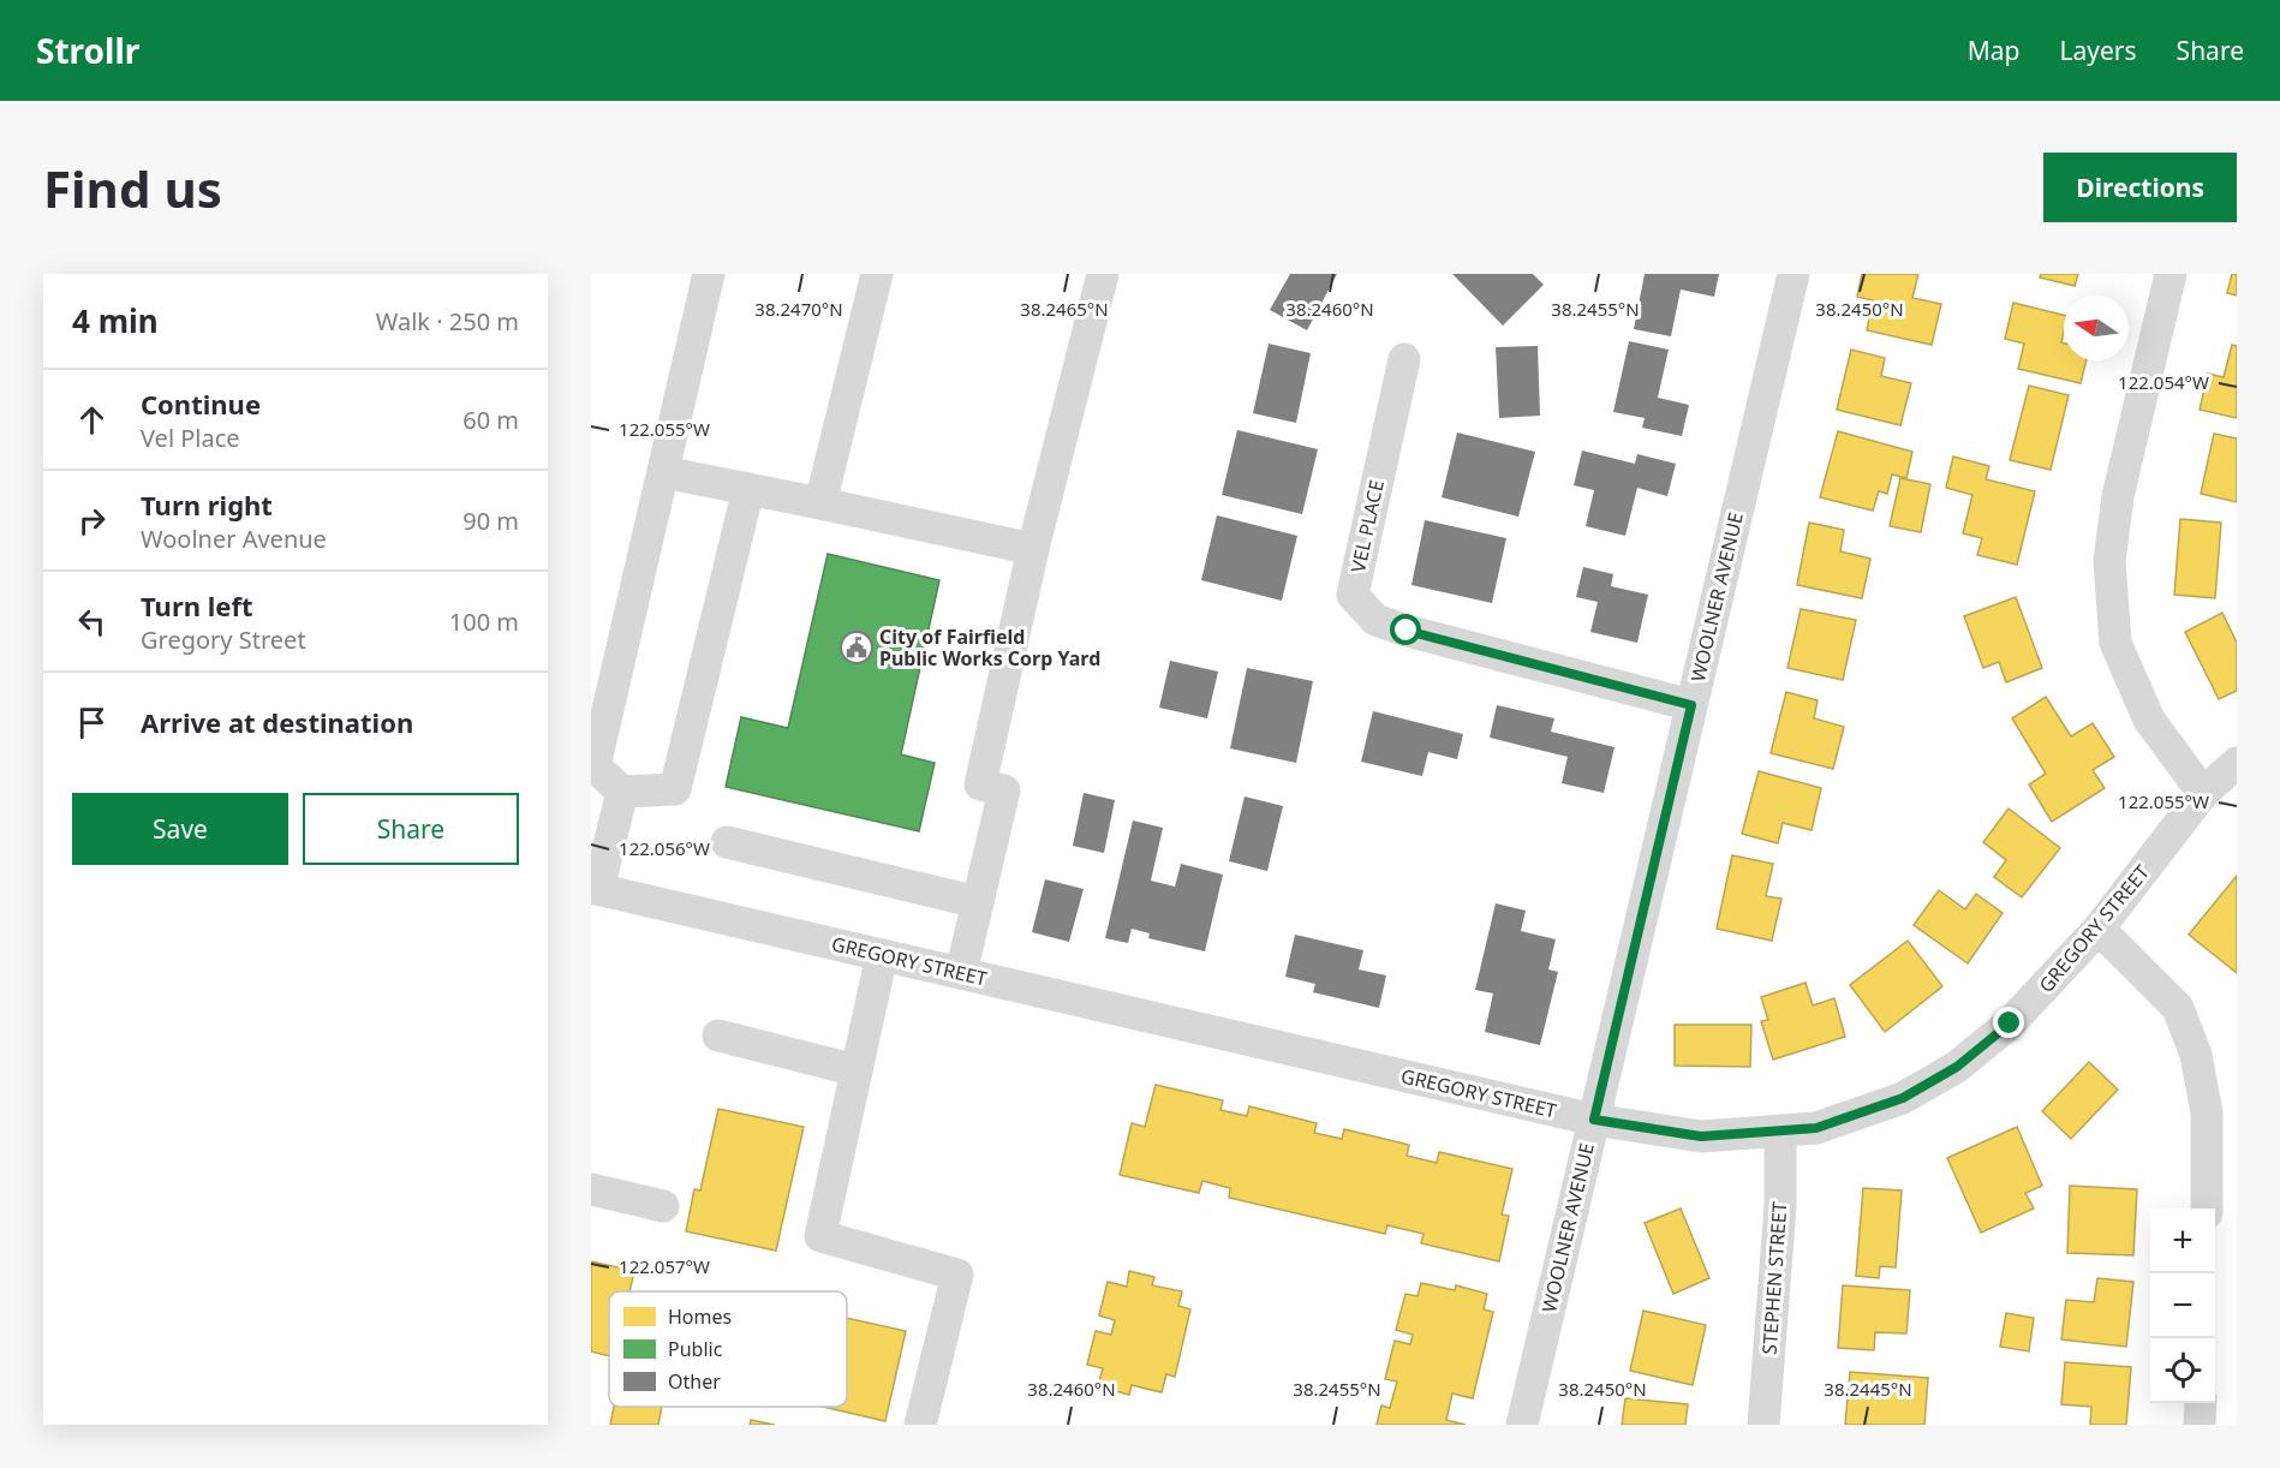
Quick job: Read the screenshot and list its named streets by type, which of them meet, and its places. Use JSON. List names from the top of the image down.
{
  "streets": {
    "street": [
      "VEL PLACE",
      "WOOLNER AVENUE",
      "GREGORY STREET",
      "STEPHEN STREET"
    ]
  },
  "crossings": [
    ["VEL PLACE", "WOOLNER AVENUE"],
    ["WOOLNER AVENUE", "GREGORY STREET"],
    ["GREGORY STREET", "STEPHEN STREET"]
  ],
  "places": {
    "public building": ["City of Fairfield Public Works Corp Yard"]
  },
  "legend": ["Homes", "Public", "Other"],
  "north": "left",
  "page": {
    "header": "Strollr",
    "nav": ["Map", "Layers", "Share"],
    "buttons": [
      "Directions",
      ["Save", "Share"]
    ],
    "title": "Find us",
    "heading": ["4 min", "Walk · 250 m"],
    "list": [
      ["Continue", "Vel Place", "60 m"],
      ["Turn right", "Woolner Avenue", "90 m"],
      ["Turn left", "Gregory Street", "100 m"],
      "Arrive at destination"
    ],
    "map_buttons": ["+", "−"]
  },
  "coordinates": [
    "38.2455°N",
    "38.2470°N",
    "38.2465°N",
    "38.2460°N",
    "38.2450°N",
    "122.054°W",
    "122.055°W",
    "122.056°W",
    "122.057°W",
    "38.2445°N"
  ]
}
